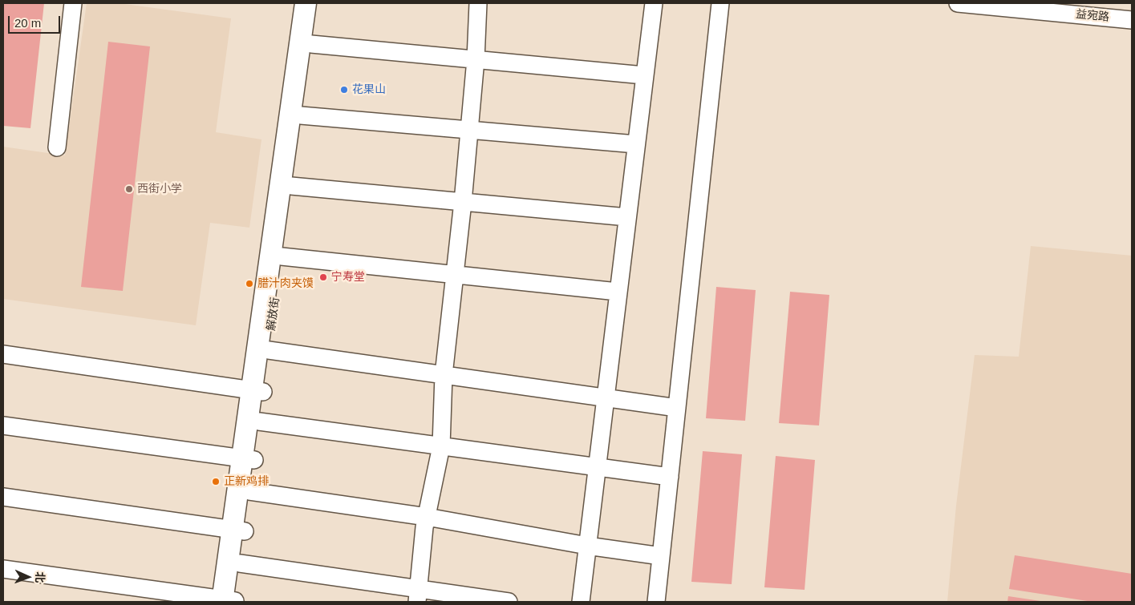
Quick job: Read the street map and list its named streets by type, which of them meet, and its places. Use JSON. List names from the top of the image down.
{
  "streets": {
    "main road": ["解放街"],
    "street": ["益宛路"]
  },
  "places": [
    "花果山",
    "西街小学",
    "宁寿堂",
    "腊汁肉夹馍",
    "正新鸡排"
  ],
  "scale_bar": "20 m",
  "north": "right"
}
